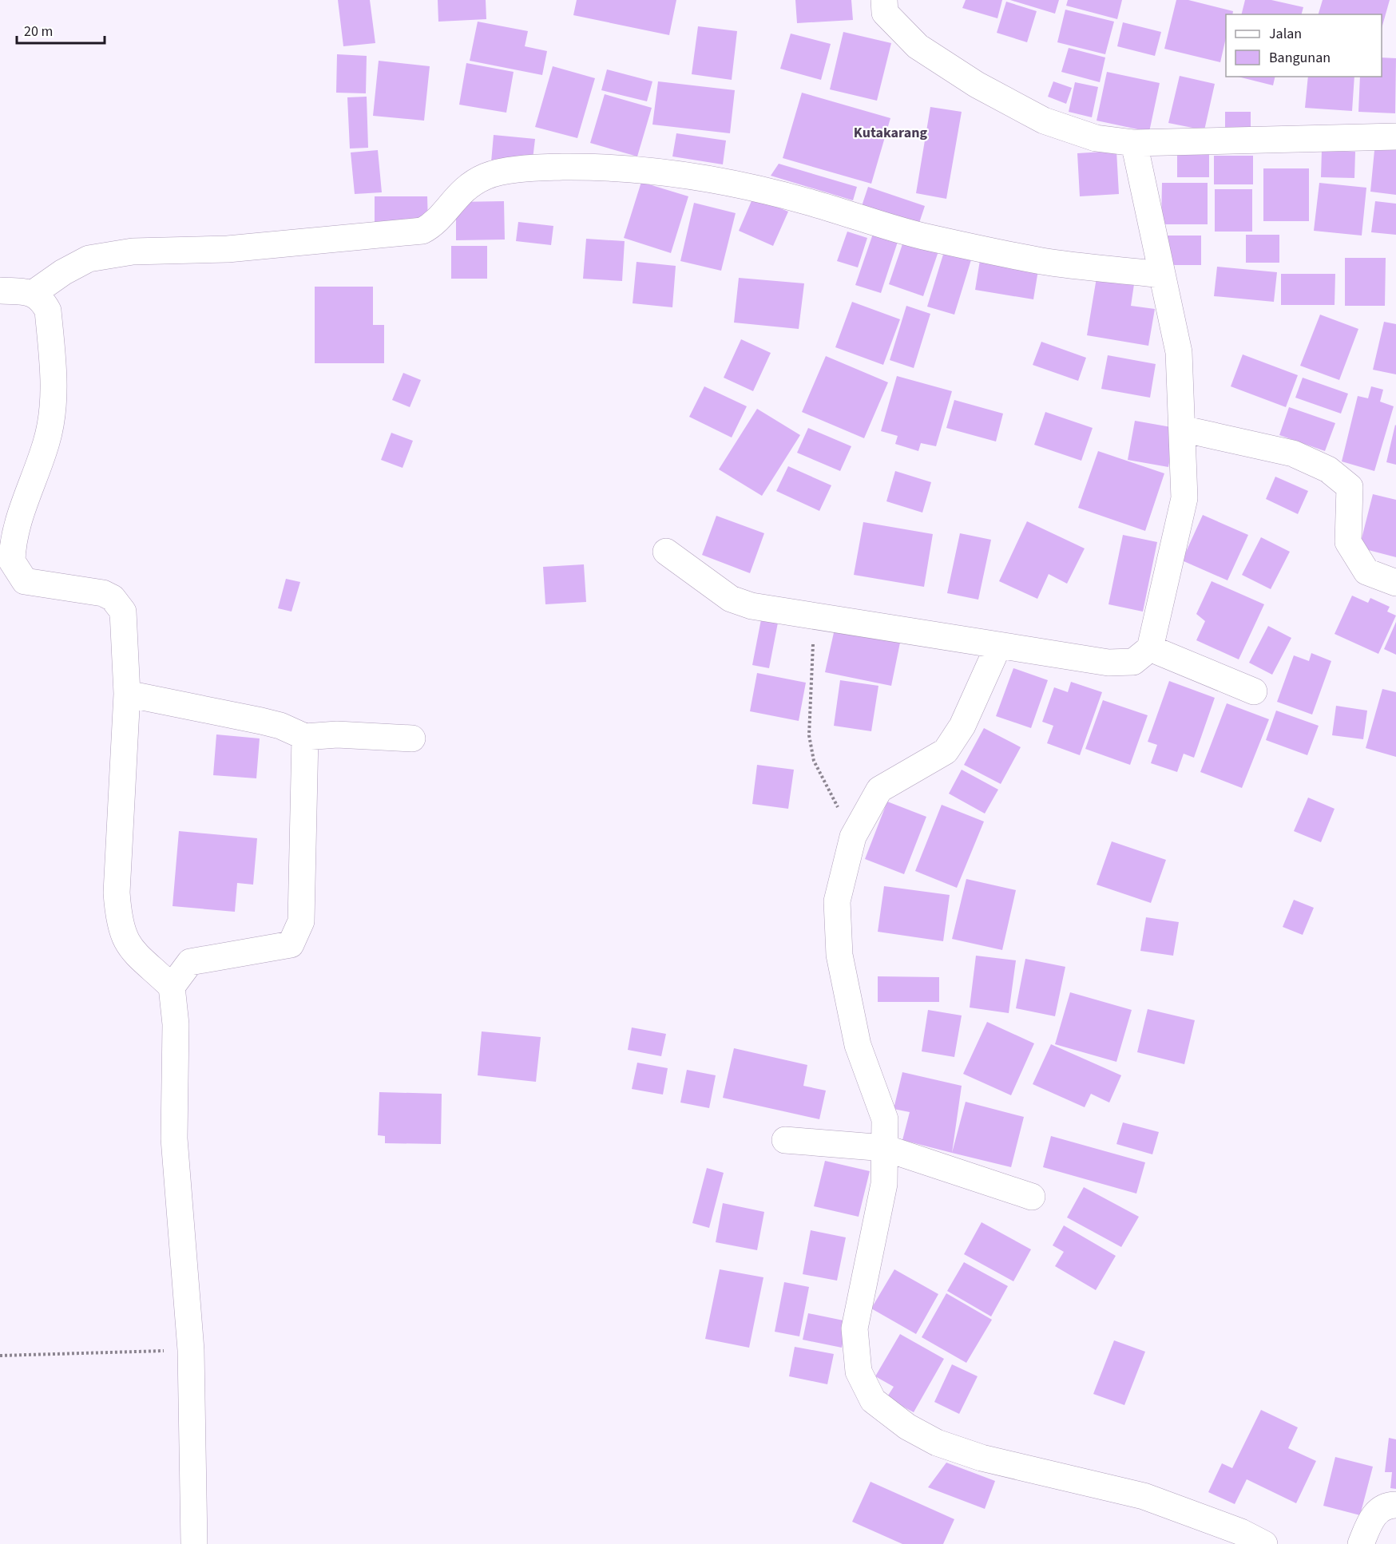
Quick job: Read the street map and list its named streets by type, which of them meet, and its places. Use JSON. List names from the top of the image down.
{
  "districts": ["Kutakarang"],
  "legend": ["Jalan", "Bangunan"],
  "scale_bar": "20 m"
}
